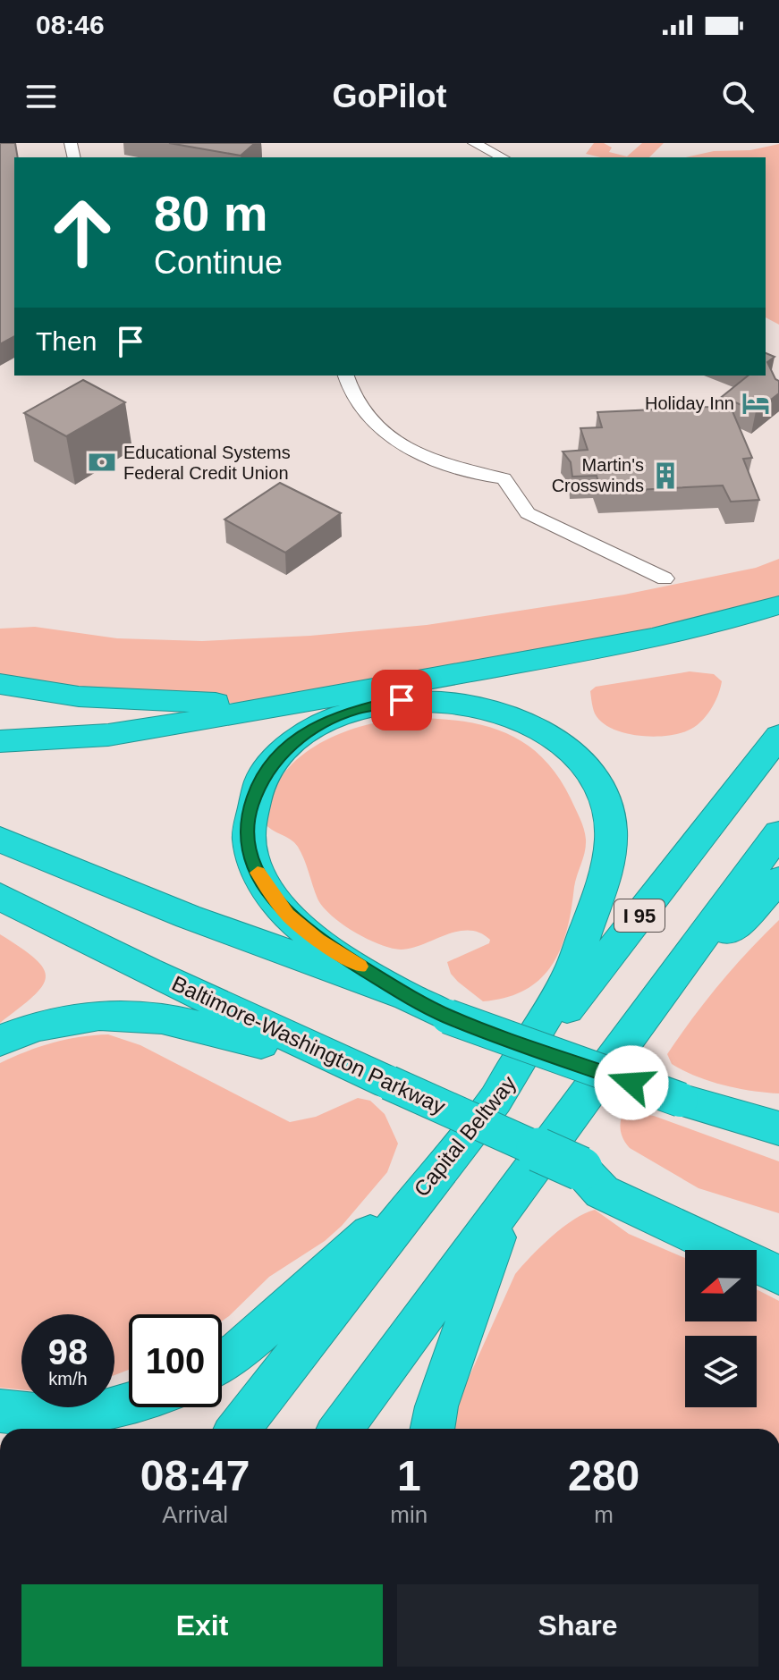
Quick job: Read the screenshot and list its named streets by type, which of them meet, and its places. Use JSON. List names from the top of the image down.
{
  "streets": {
    "highway": ["I 95", "Baltimore-Washington Parkway", "Capital Beltway"]
  },
  "places": {
    "hotel": ["Holiday Inn"],
    "bank": ["Educational Systems Federal Credit Union"],
    "building": ["Martin's Crosswinds"]
  },
  "north": "left",
  "page": {
    "status": "08:46",
    "header": "GoPilot",
    "turn": ["80 m", "Continue"],
    "then": "Then",
    "speed": "98 km/h",
    "limit": "100",
    "eta": [
      "08:47",
      "Arrival",
      "1",
      "min",
      "280",
      "m"
    ],
    "buttons": ["Exit", "Share"]
  }
}
